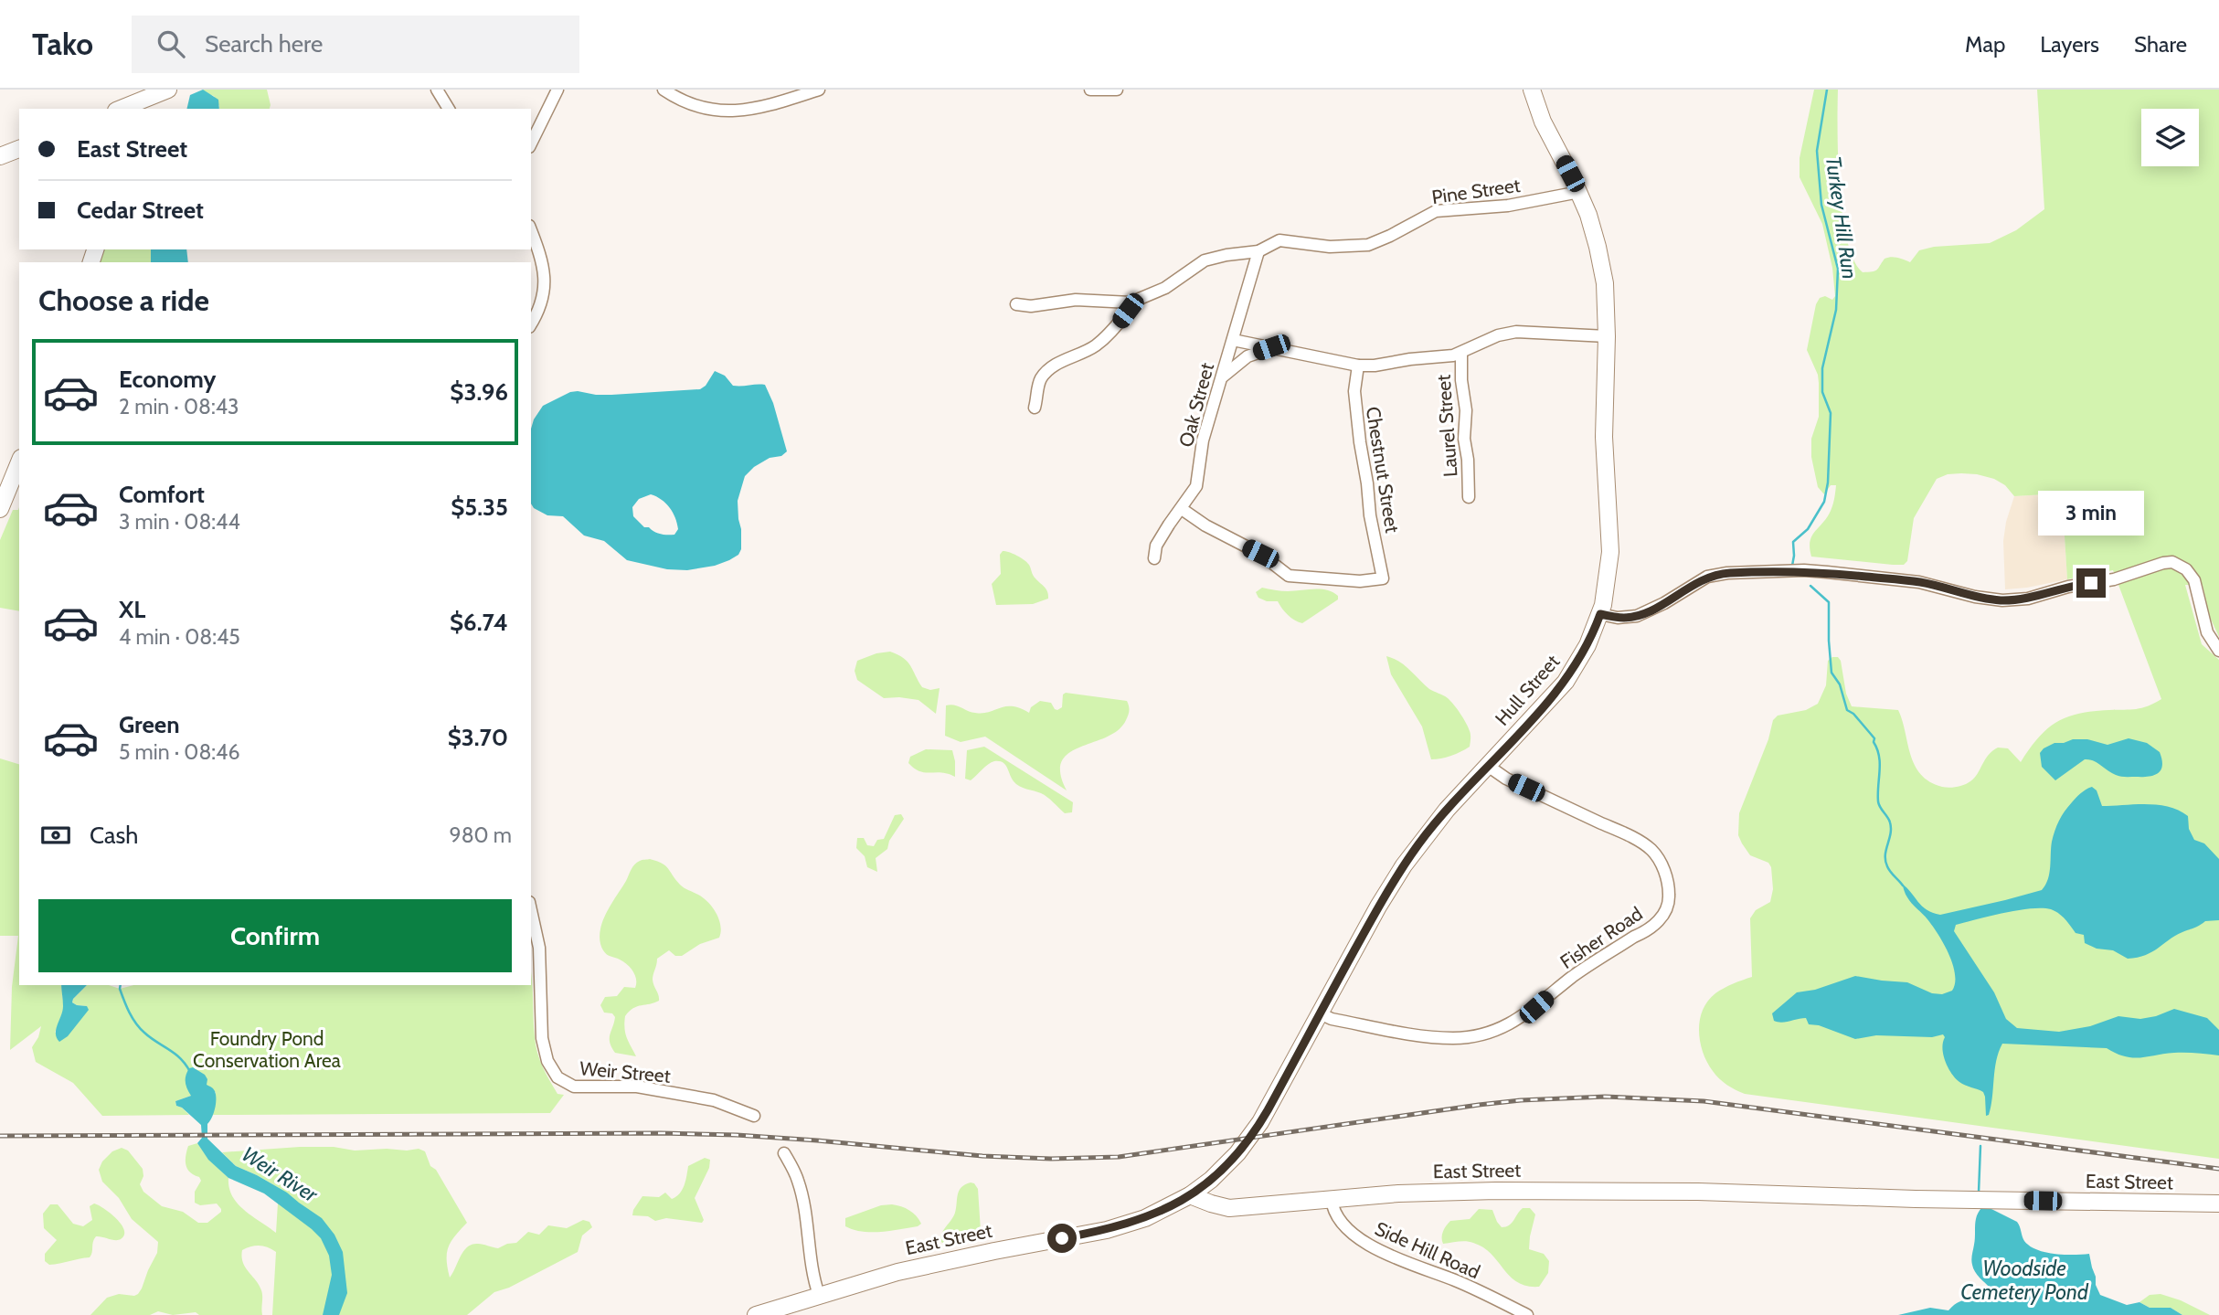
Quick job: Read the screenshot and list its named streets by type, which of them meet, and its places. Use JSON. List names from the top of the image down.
{
  "streets": {
    "main road": ["Hull Street", "East Street"],
    "street": [
      "Pine Street",
      "Oak Street",
      "Laurel Street",
      "Chestnut Street",
      "Fisher Road",
      "Weir Street",
      "Side Hill Road"
    ]
  },
  "crossings": [
    ["Pine Street", "Oak Street"],
    ["Pine Street", "Hull Street"],
    ["Oak Street", "Chestnut Street"],
    ["Hull Street", "Fisher Road"],
    ["Hull Street", "East Street"],
    ["East Street", "Side Hill Road"]
  ],
  "water": ["Turkey Hill Run", "Weir River", "Woodside Cemetery Pond"],
  "parks": ["Foundry Pond Conservation Area"],
  "page": {
    "header": "Tako",
    "search": "Search here",
    "nav": ["Map", "Layers", "Share"],
    "banner": ["East Street", "Cedar Street"],
    "heading": "Choose a ride",
    "list": [
      {
        "name": "Economy",
        "note": "2 min · 08:43",
        "value": "$3.96"
      },
      {
        "name": "Comfort",
        "note": "3 min · 08:44",
        "value": "$5.35"
      },
      {
        "name": "XL",
        "note": "4 min · 08:45",
        "value": "$6.74"
      },
      {
        "name": "Green",
        "note": "5 min · 08:46",
        "value": "$3.70"
      }
    ],
    "bubble": "3 min",
    "pay": ["Cash", "980 m"],
    "buttons": "Confirm"
  }
}
